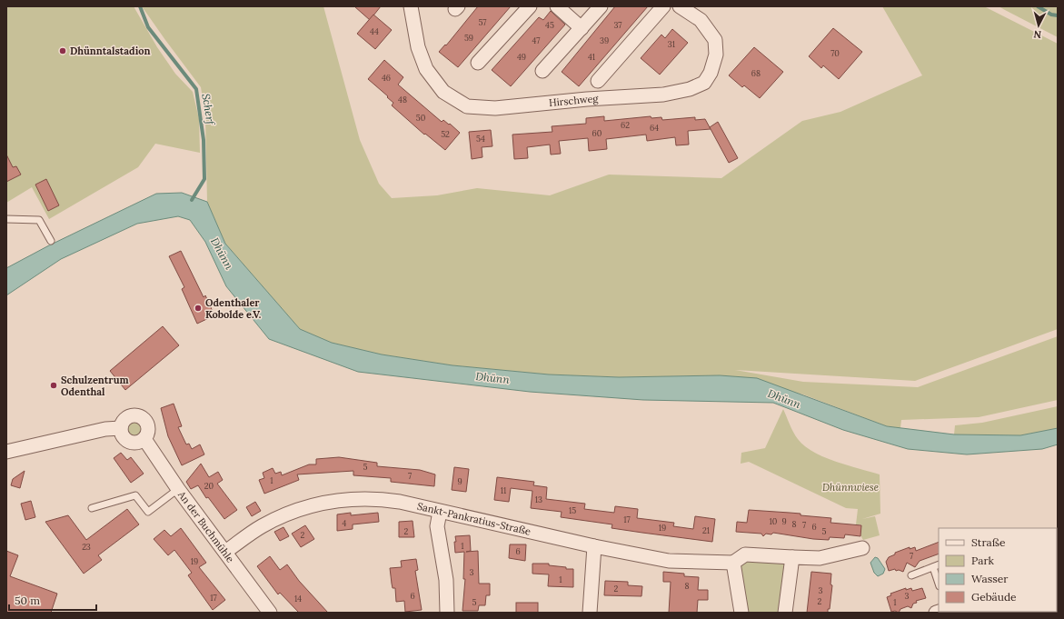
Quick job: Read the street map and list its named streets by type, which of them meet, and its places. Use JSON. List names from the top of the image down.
{
  "streets": {
    "street": ["Hirschweg", "Sankt-Pankratius-Straße", "An der Buchmühle"]
  },
  "crossings": [
    ["Sankt-Pankratius-Straße", "An der Buchmühle"]
  ],
  "water": ["Scherf", "Dhünn"],
  "parks": ["Dhünnwiese"],
  "places": ["Dhünntalstadion", "Odenthaler Kobolde e.V.", "Schulzentrum Odenthal"],
  "house_numbers": [
    "57",
    "45",
    "37",
    "44",
    "59",
    "47",
    "39",
    "31",
    "70",
    "49",
    "41",
    "68",
    "46",
    "48",
    "50",
    "62",
    "64",
    "60",
    "52",
    "54",
    "5",
    "7",
    "1",
    "9",
    "20",
    "11",
    "13",
    "15",
    "17",
    "10",
    "9",
    "4",
    "8",
    "7",
    "6",
    "19",
    "21",
    "2",
    "5",
    "2",
    "1",
    "23",
    "6",
    "7",
    "19",
    "3",
    "1",
    "8",
    "2",
    "3",
    "6",
    "3",
    "17",
    "14",
    "2",
    "5",
    "1"
  ],
  "legend": [
    "Straße",
    "Park",
    "Wasser",
    "Gebäude"
  ],
  "scale_bar": "50 m",
  "north": "bottom"
}
